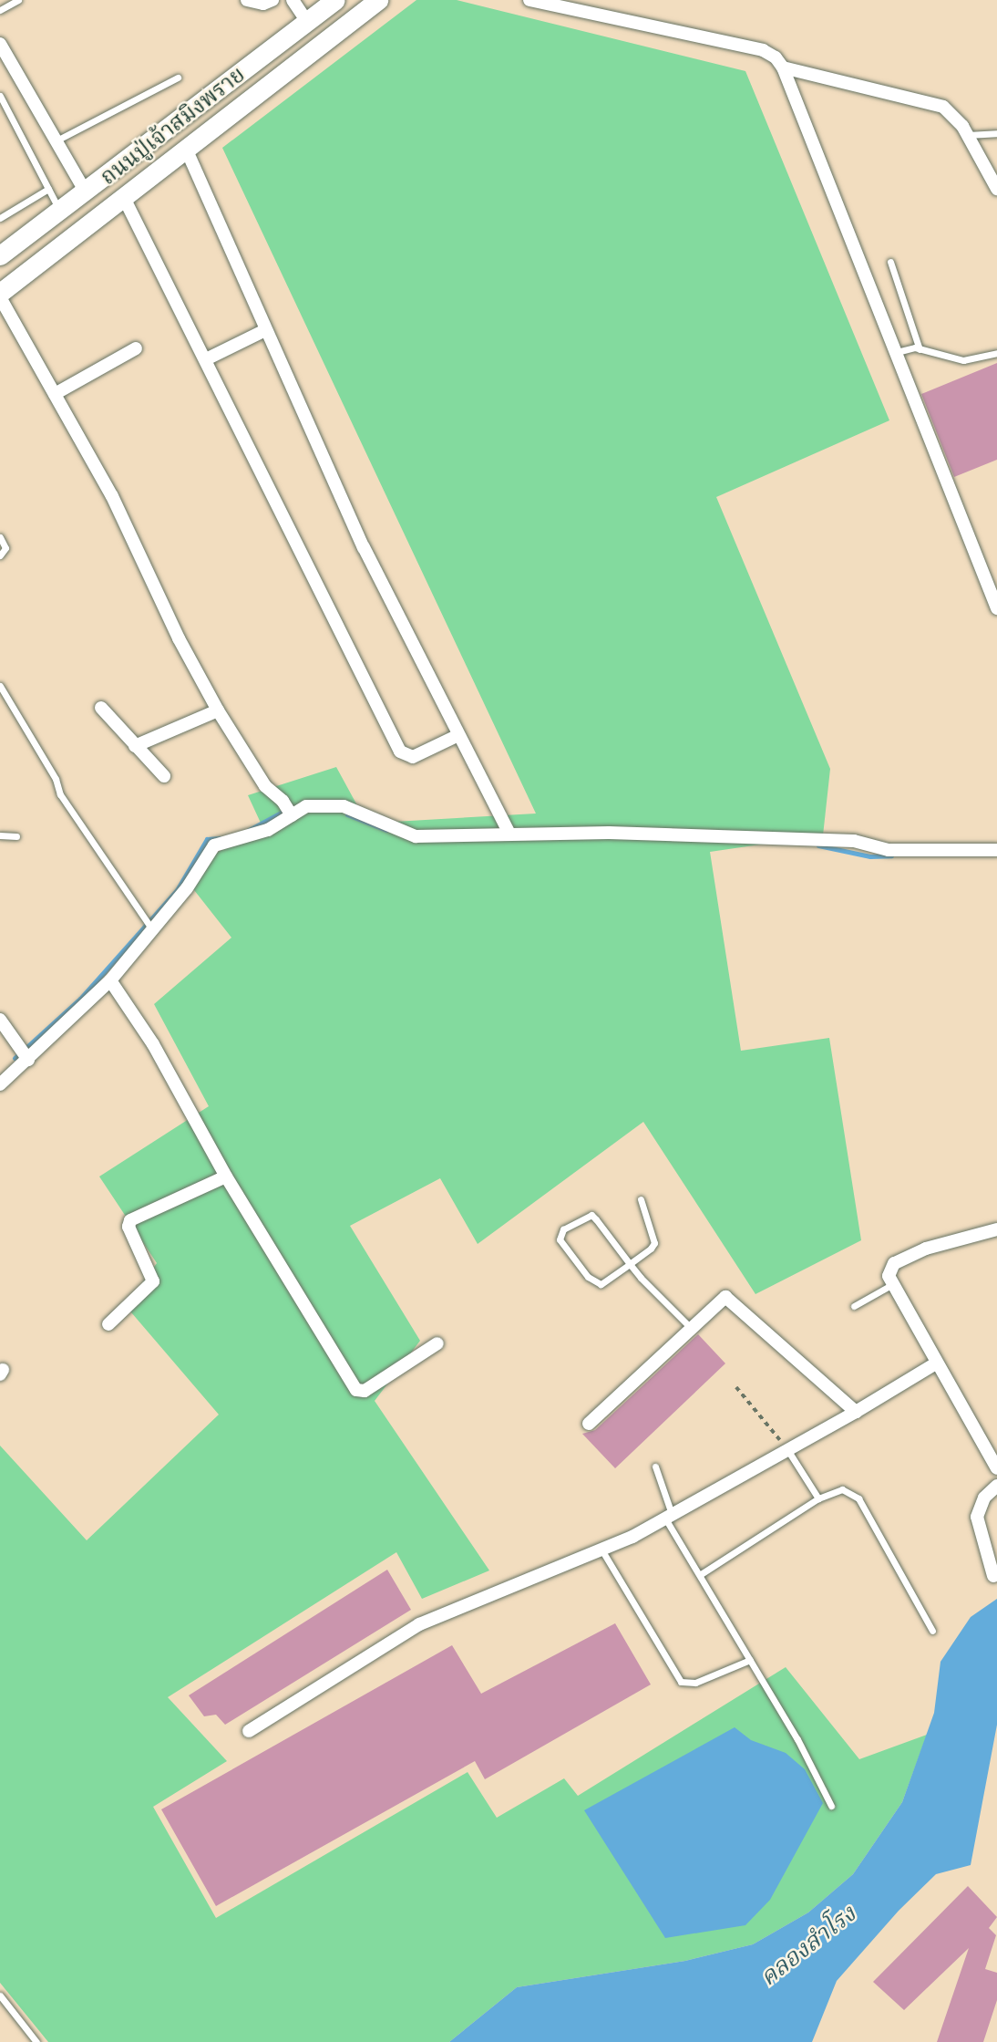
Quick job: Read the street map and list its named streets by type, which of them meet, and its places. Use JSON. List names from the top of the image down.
{
  "streets": {
    "main road": ["ถนนปู่เจ้าสมิงพราย"]
  },
  "water": ["คลองสำโรง"]
}
